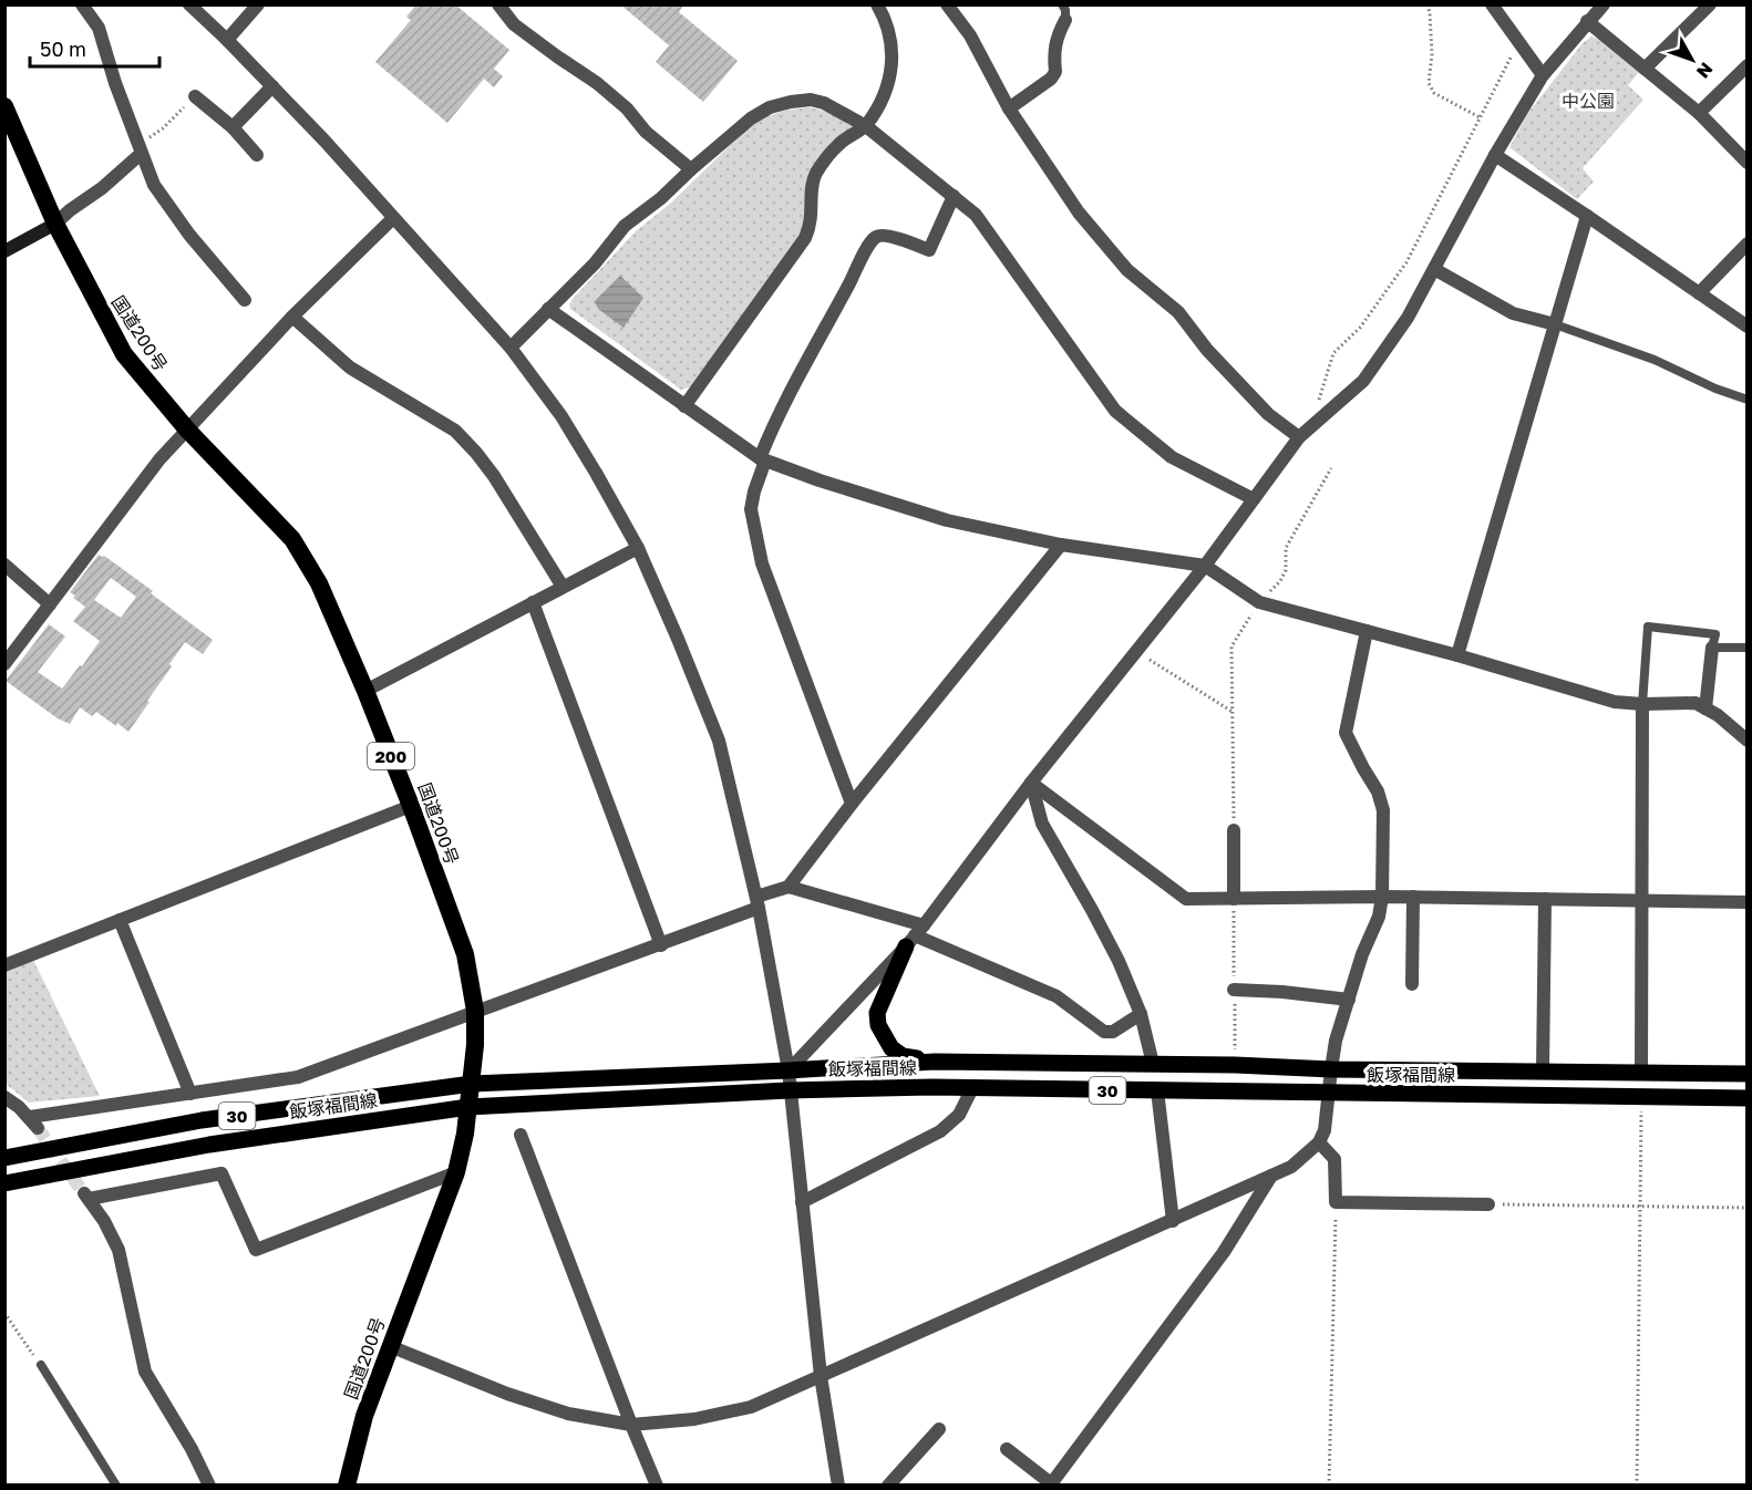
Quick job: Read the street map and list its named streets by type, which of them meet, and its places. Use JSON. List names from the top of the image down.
{
  "streets": {
    "highway": ["国道200号", "200"],
    "main road": ["飯塚福間線", "30"]
  },
  "crossings": [
    ["国道200号", "飯塚福間線"]
  ],
  "parks": ["中公園"],
  "scale_bar": "50 m",
  "north": "bottom right"
}
